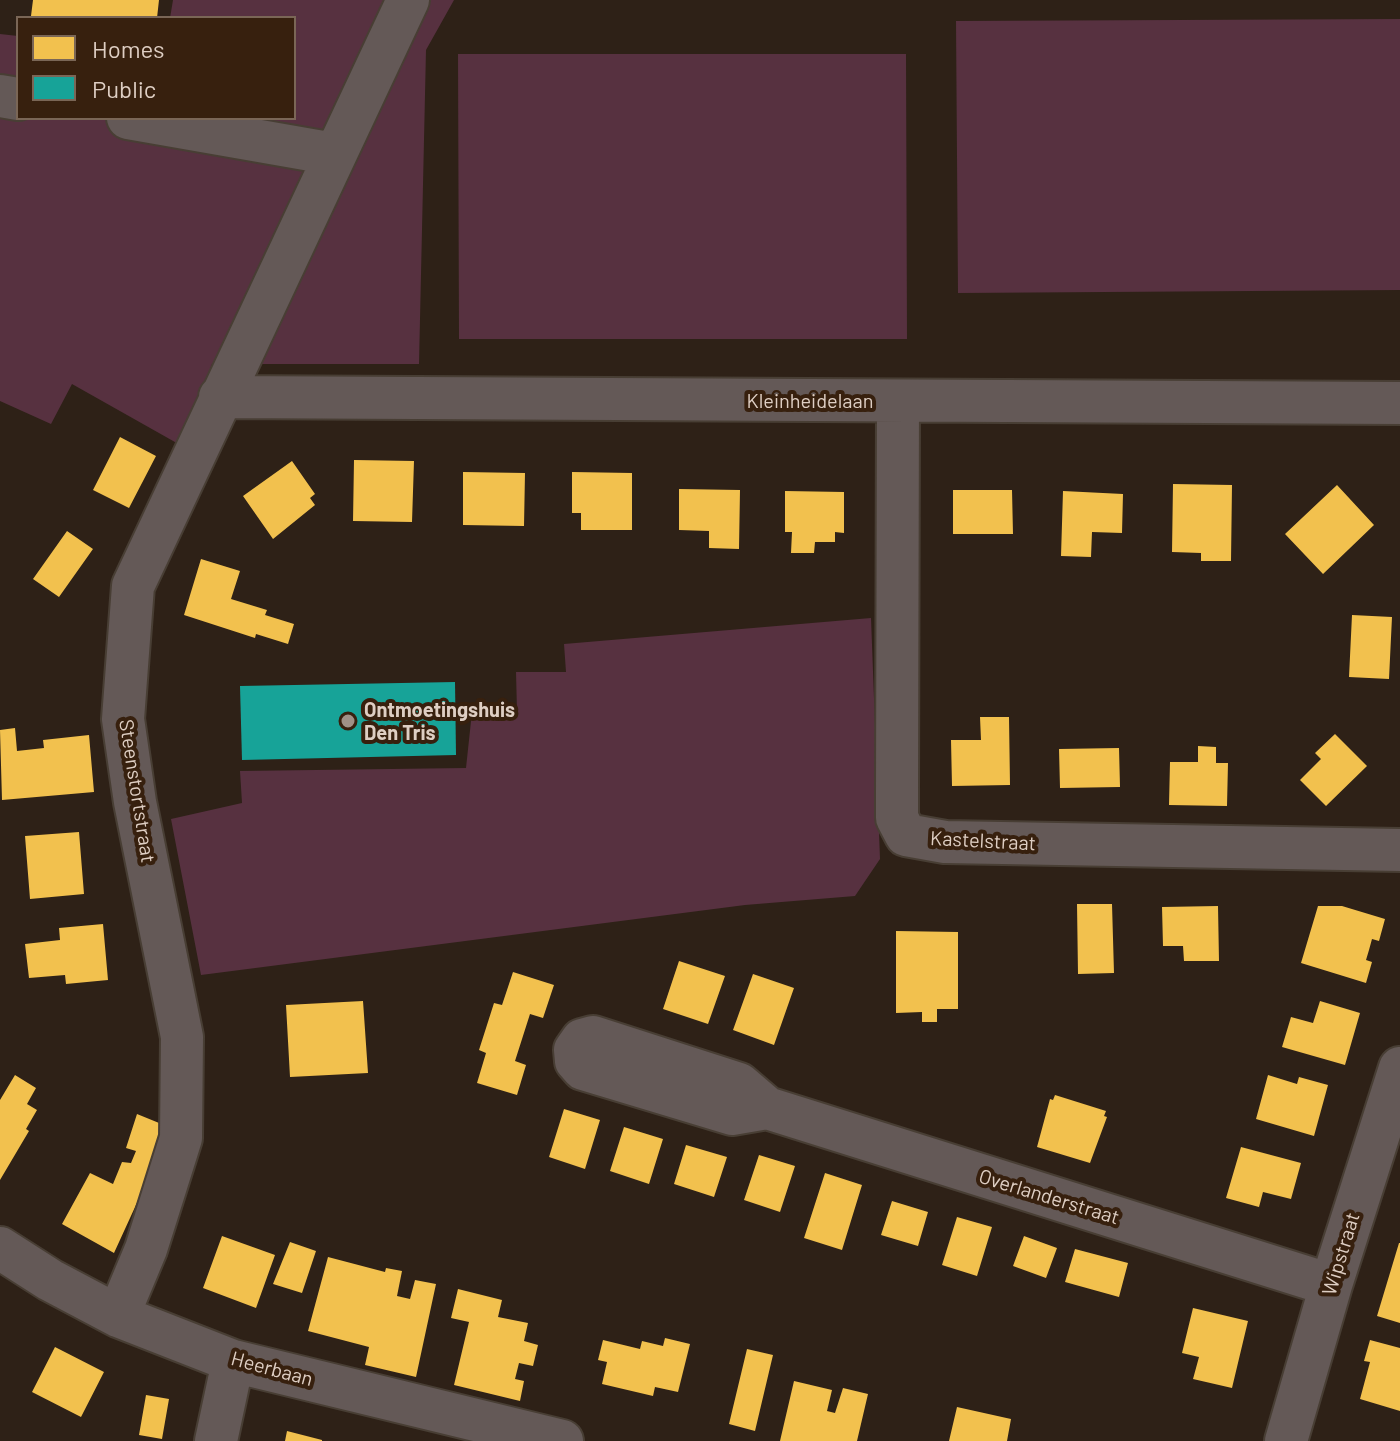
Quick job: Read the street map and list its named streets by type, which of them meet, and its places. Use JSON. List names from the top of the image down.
{
  "streets": {
    "street": [
      "Kleinheidelaan",
      "Steenstortstraat",
      "Kastelstraat",
      "Overlanderstraat",
      "Wipstraat",
      "Heerbaan"
    ]
  },
  "crossings": [
    ["Kleinheidelaan", "Steenstortstraat"],
    ["Kleinheidelaan", "Kastelstraat"],
    ["Steenstortstraat", "Heerbaan"],
    ["Overlanderstraat", "Wipstraat"]
  ],
  "places": ["Ontmoetingshuis Den Tris"],
  "legend": ["Homes", "Public"]
}
